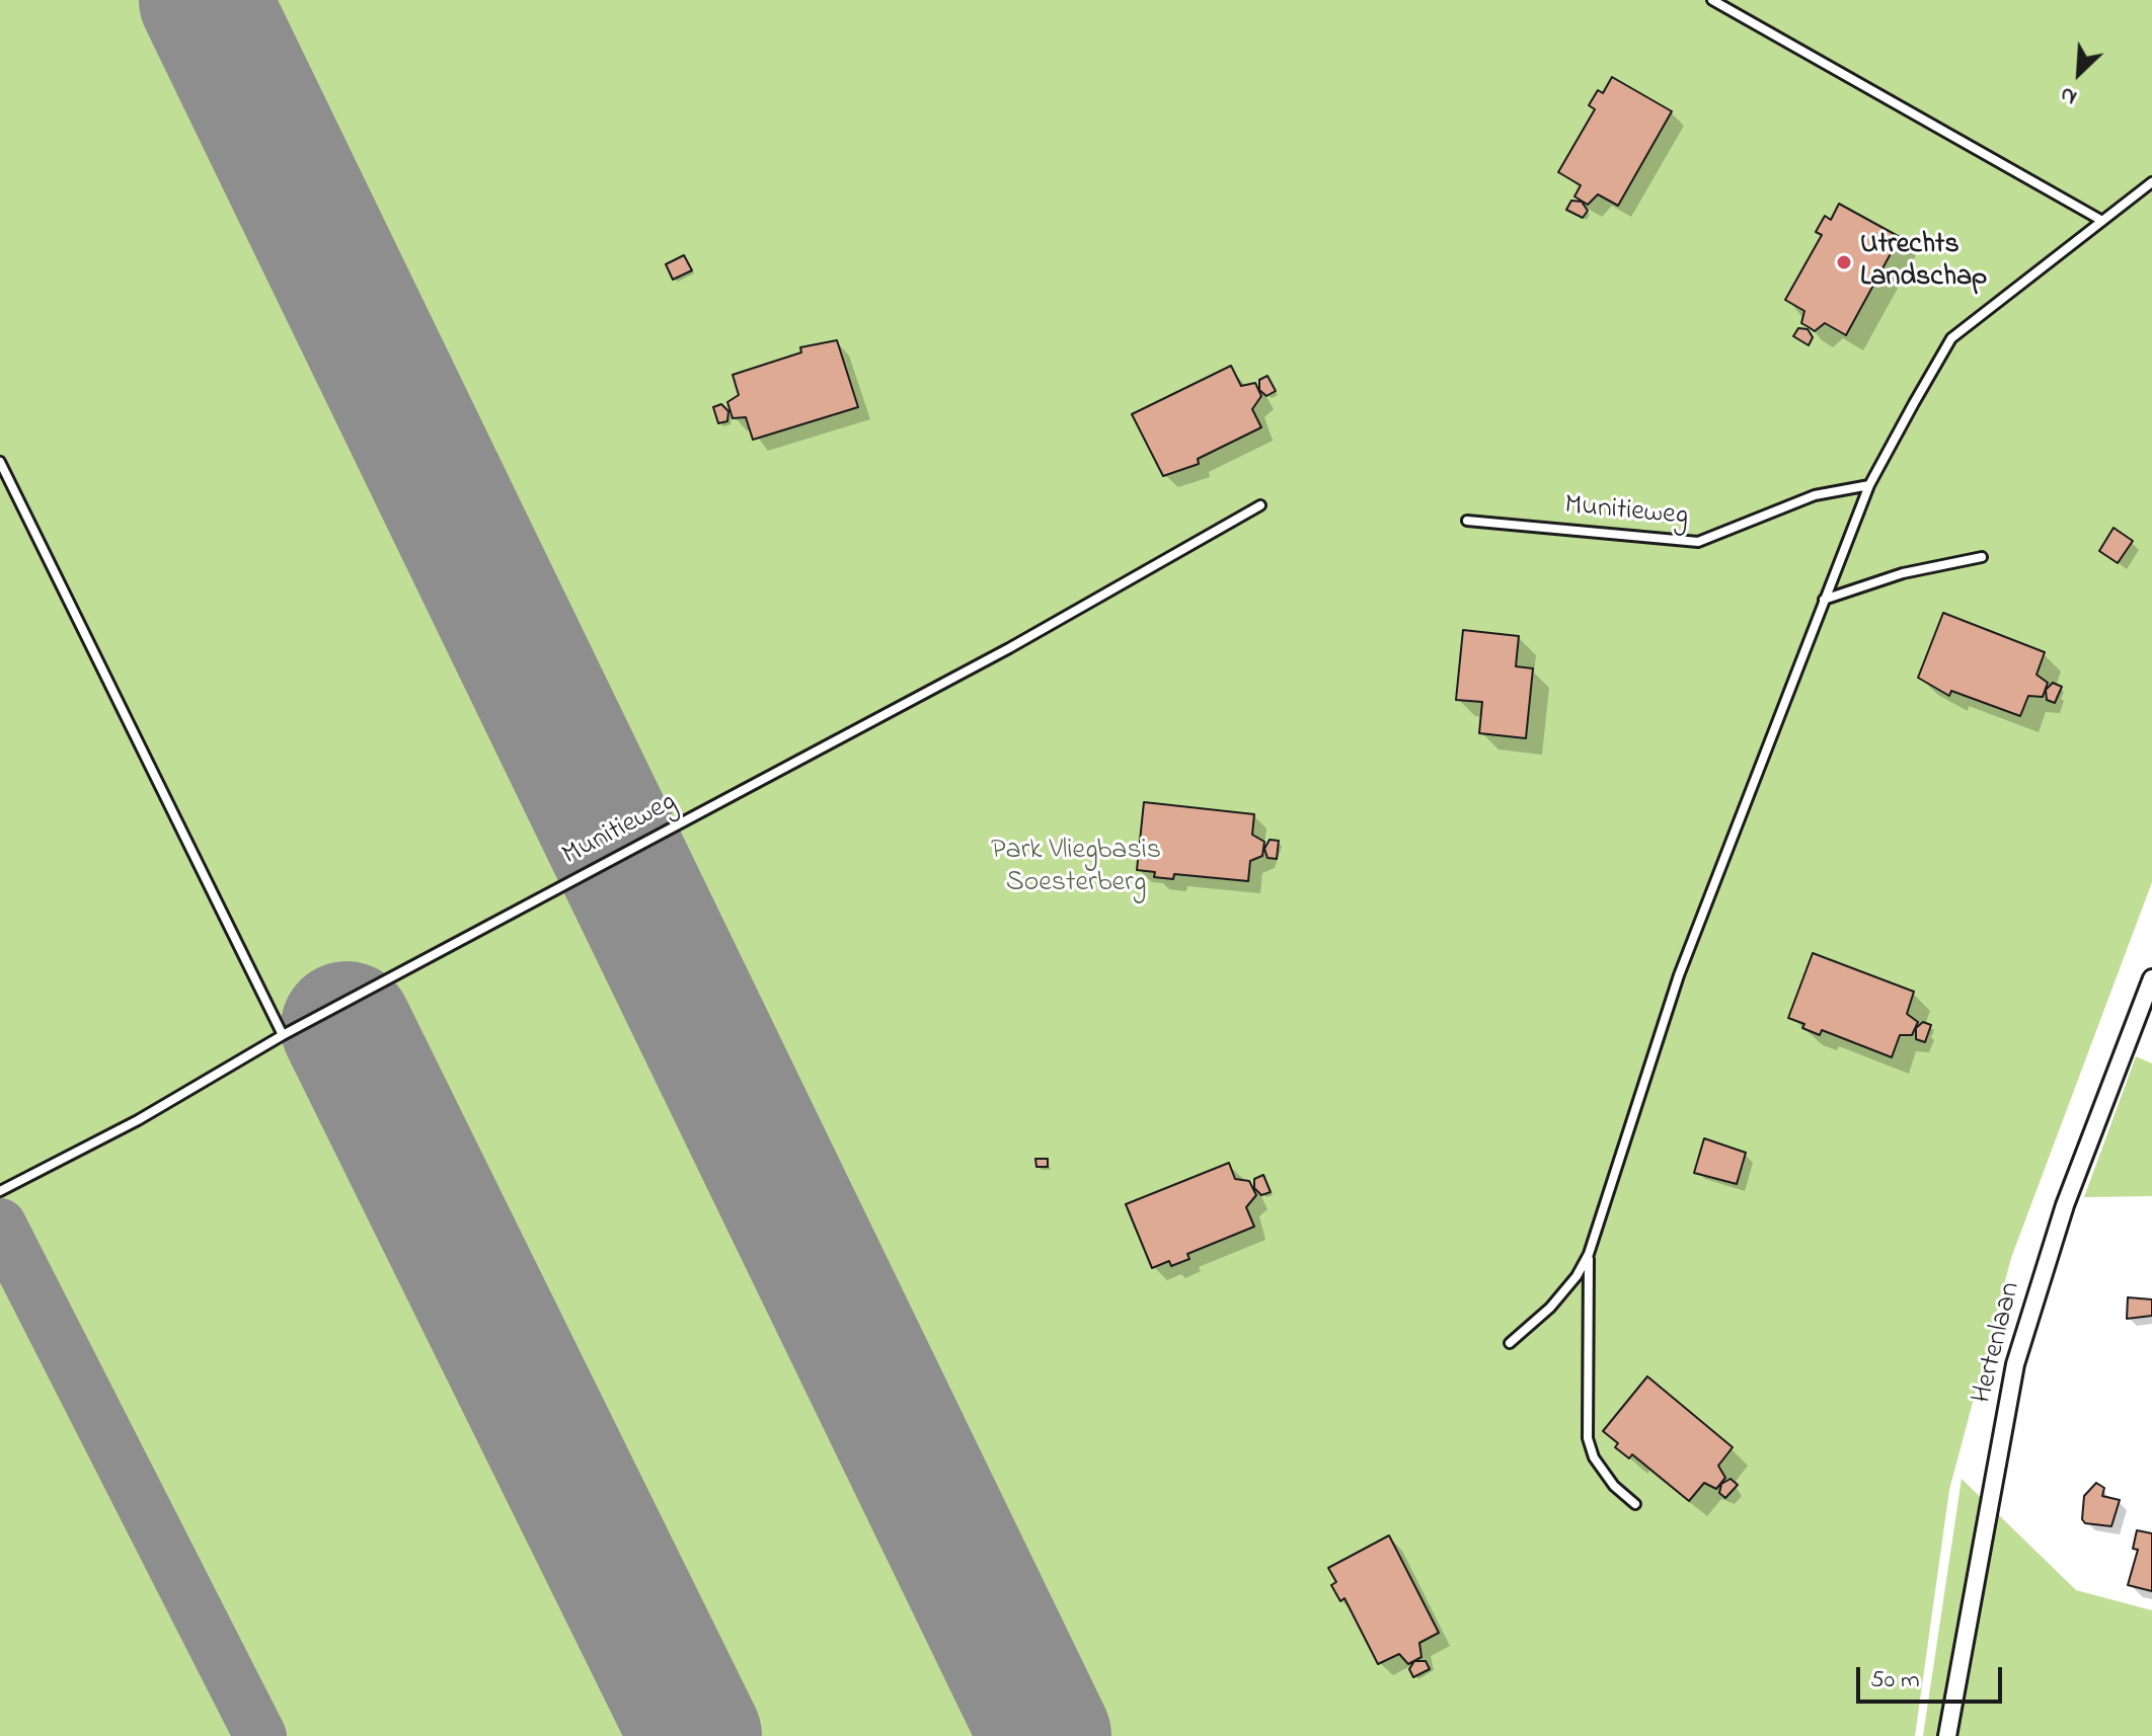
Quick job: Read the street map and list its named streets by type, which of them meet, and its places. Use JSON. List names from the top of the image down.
{
  "streets": {
    "street": ["Hertenlaan"],
    "lane": ["Munitieweg"]
  },
  "parks": ["Park Vliegbasis Soesterberg"],
  "places": ["Utrechts Landschap"],
  "scale_bar": "50 m",
  "north": "bottom left"
}
